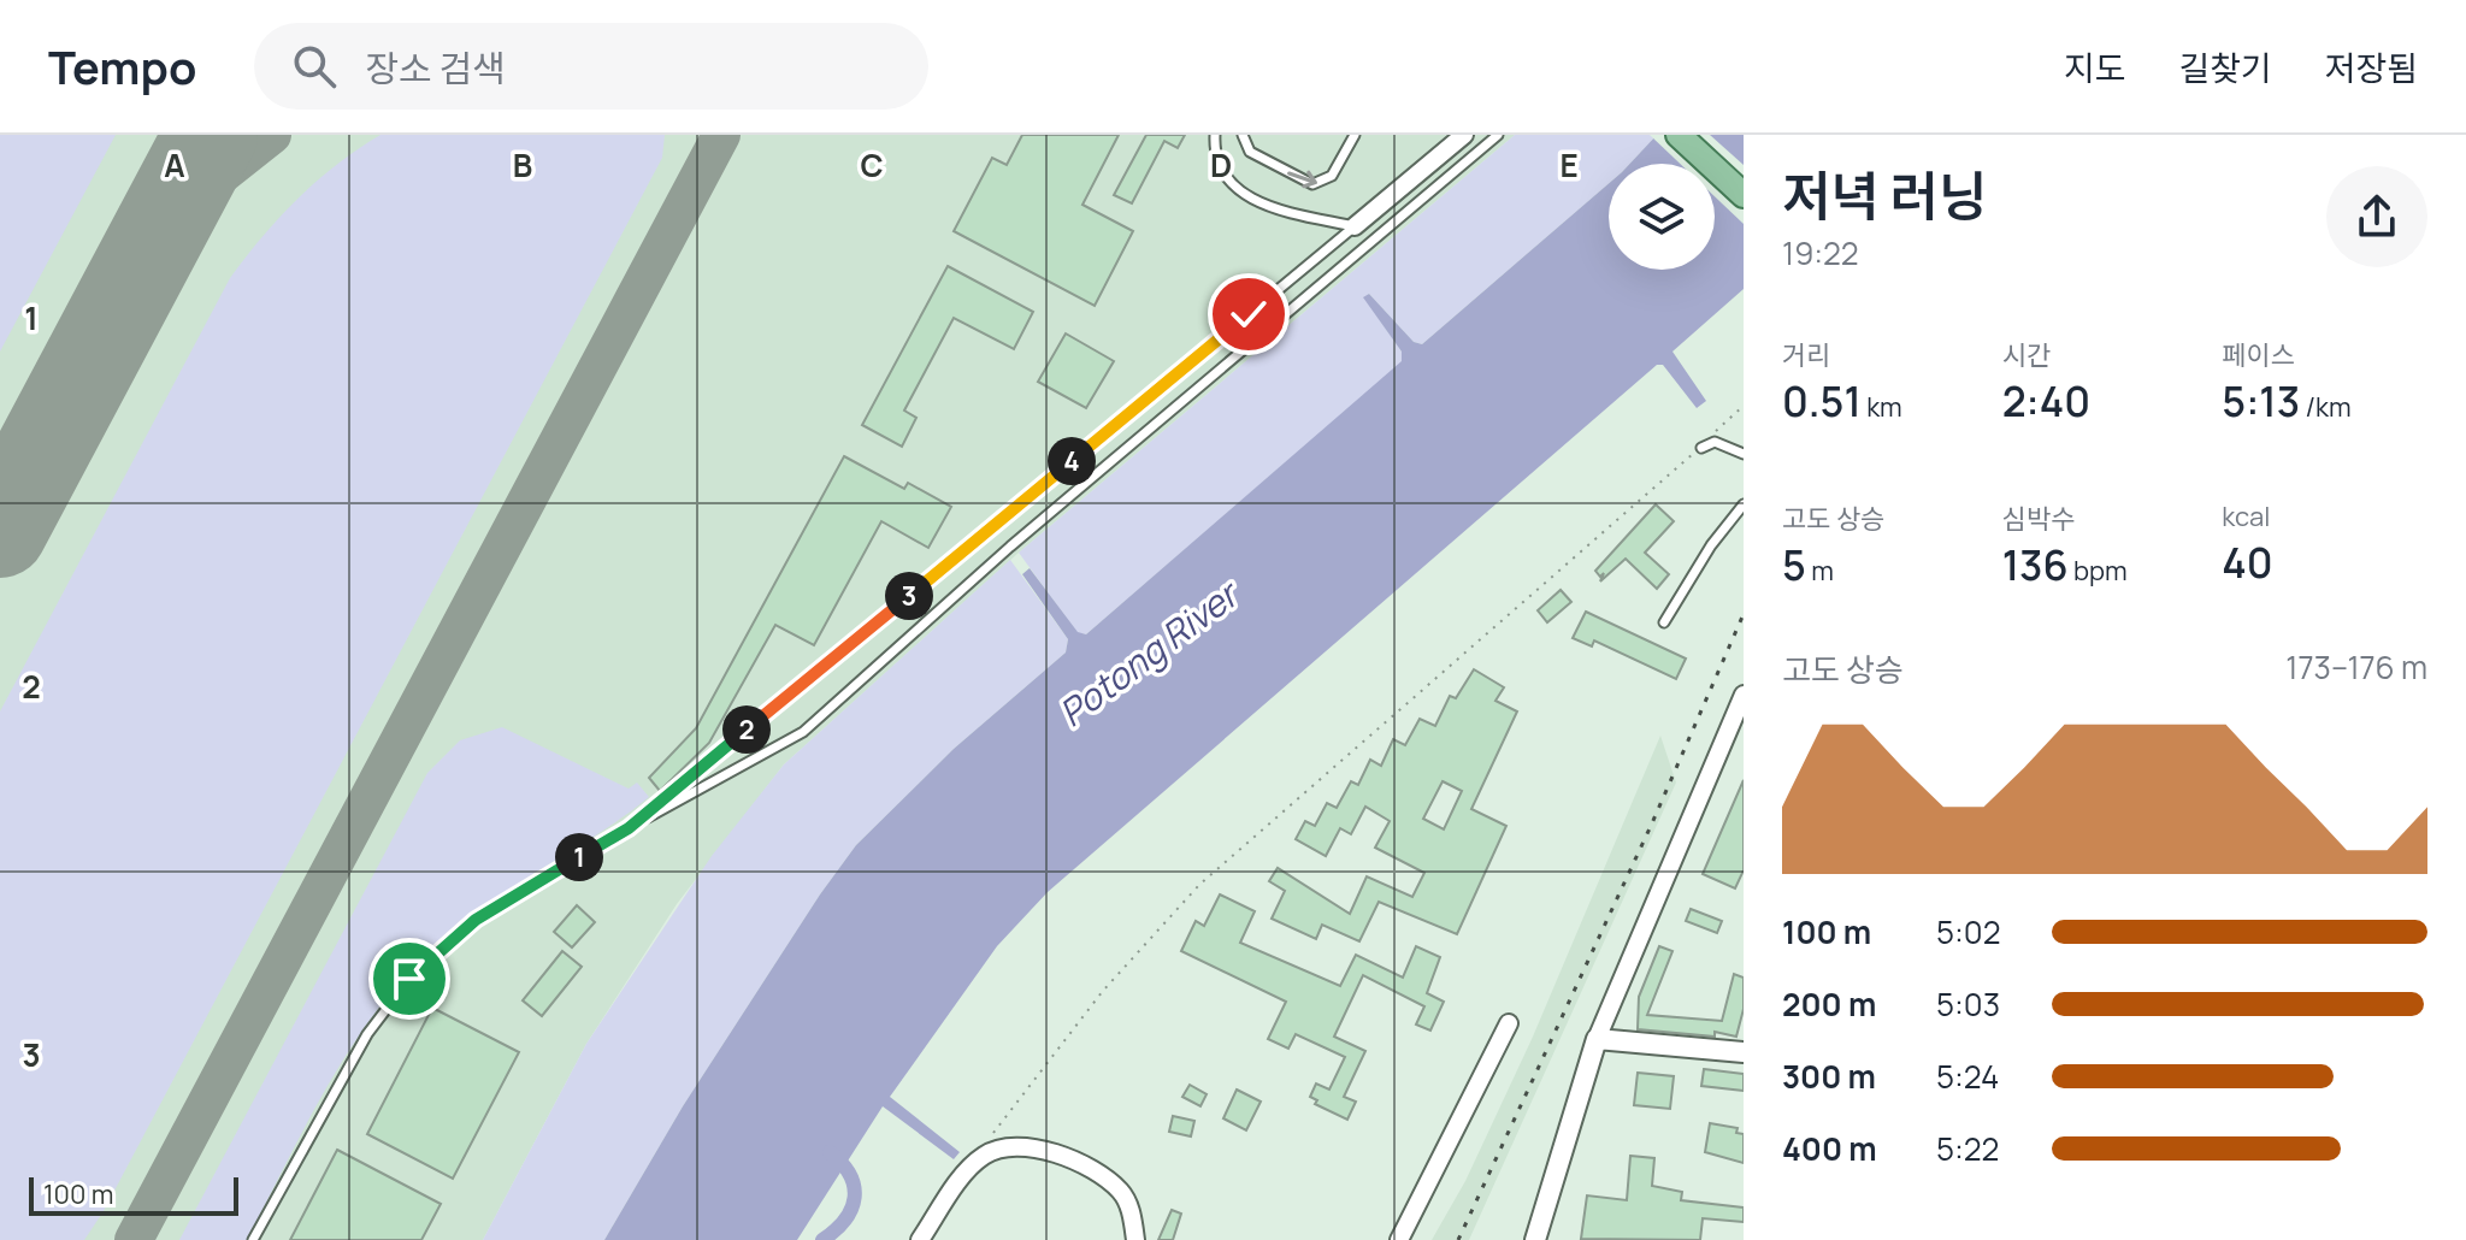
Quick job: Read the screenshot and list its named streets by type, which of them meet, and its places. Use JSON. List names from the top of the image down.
{
  "water": ["Potong River"],
  "scale_bar": "100 m",
  "page": {
    "header": "Tempo",
    "search": "장소 검색",
    "nav": ["지도", "길찾기", "저장됨"],
    "heading": ["저녁 러닝", "19:22"],
    "stats": [
      ["거리", "0.51 km"],
      ["시간", "2:40"],
      ["페이스", "5:13 /km"],
      ["고도 상승", "5 m"],
      ["심박수", "136 bpm"],
      ["kcal", "40"]
    ],
    "pins": [
      "4",
      "3",
      "2",
      "1"
    ],
    "chart": ["고도 상승", "173–176 m"],
    "list": [
      {
        "name": "100 m",
        "note": "5:02"
      },
      {
        "name": "200 m",
        "note": "5:03"
      },
      {
        "name": "300 m",
        "note": "5:24"
      },
      {
        "name": "400 m",
        "note": "5:22"
      }
    ],
    "scale": "100 m"
  },
  "grid": {
    "columns": [
      "A",
      "B",
      "C",
      "D",
      "E"
    ],
    "rows": ["1", "2", "3"]
  }
}
